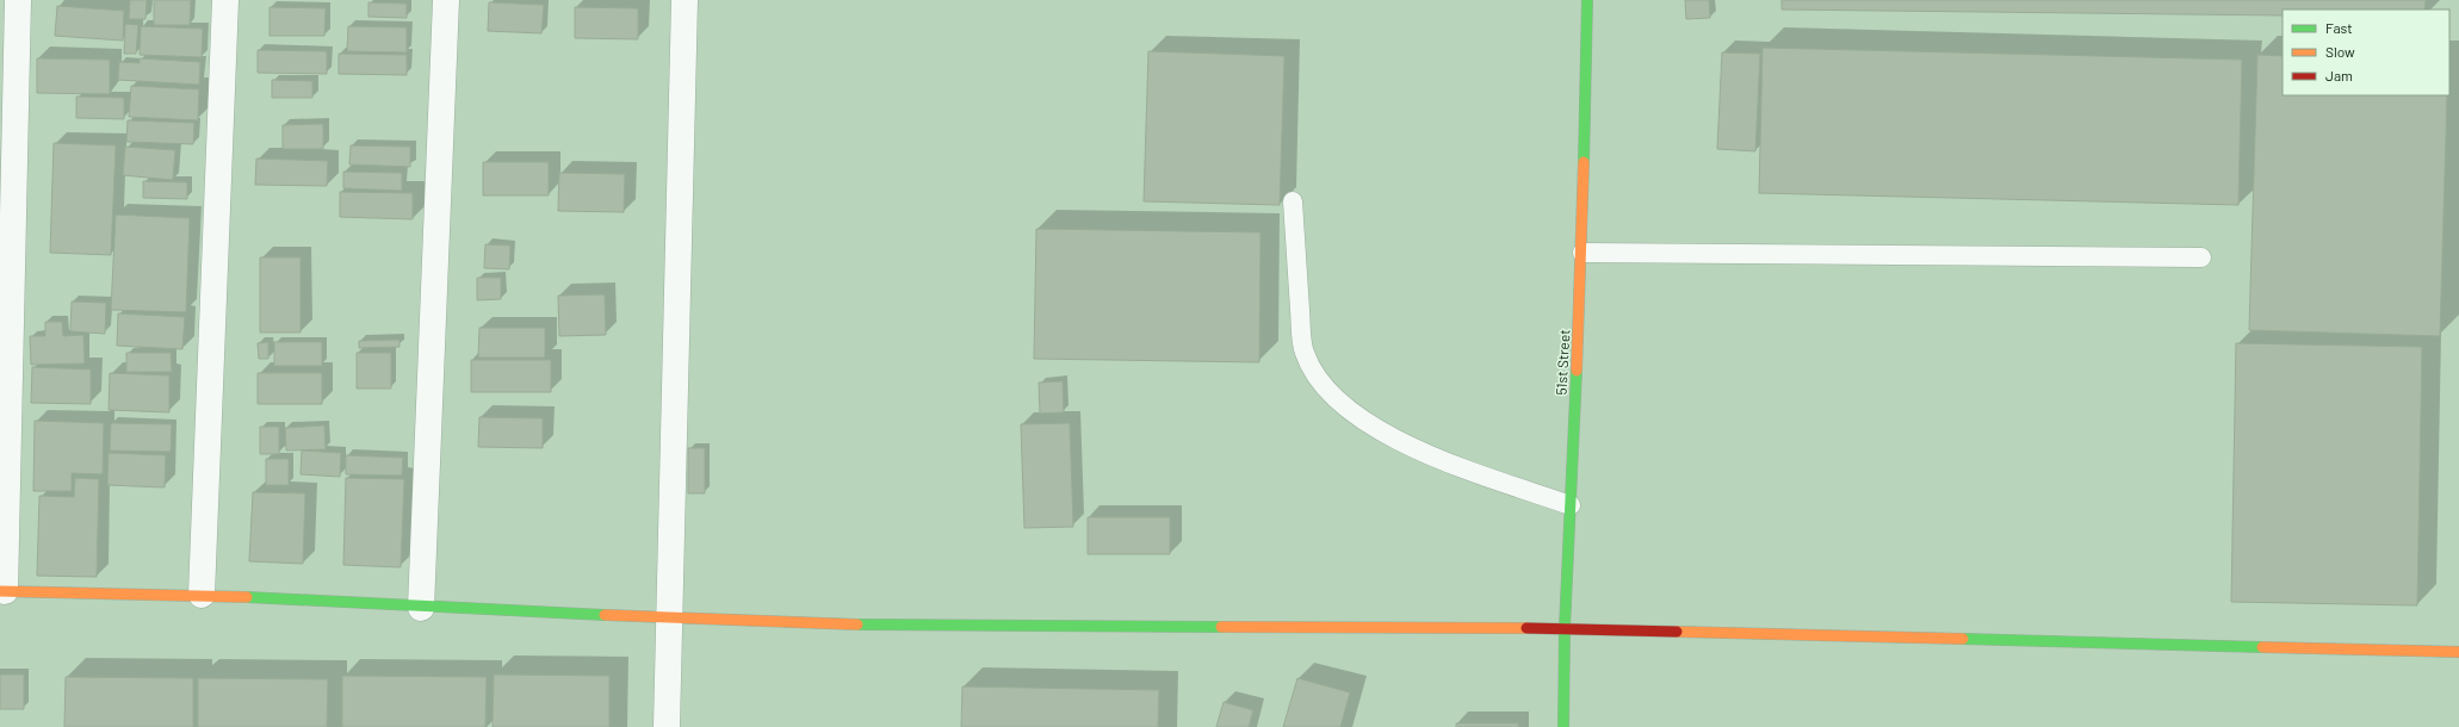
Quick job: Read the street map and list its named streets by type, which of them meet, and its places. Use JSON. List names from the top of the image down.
{
  "streets": {
    "street": ["51st Street"]
  },
  "legend": ["Fast", "Slow", "Jam"]
}
